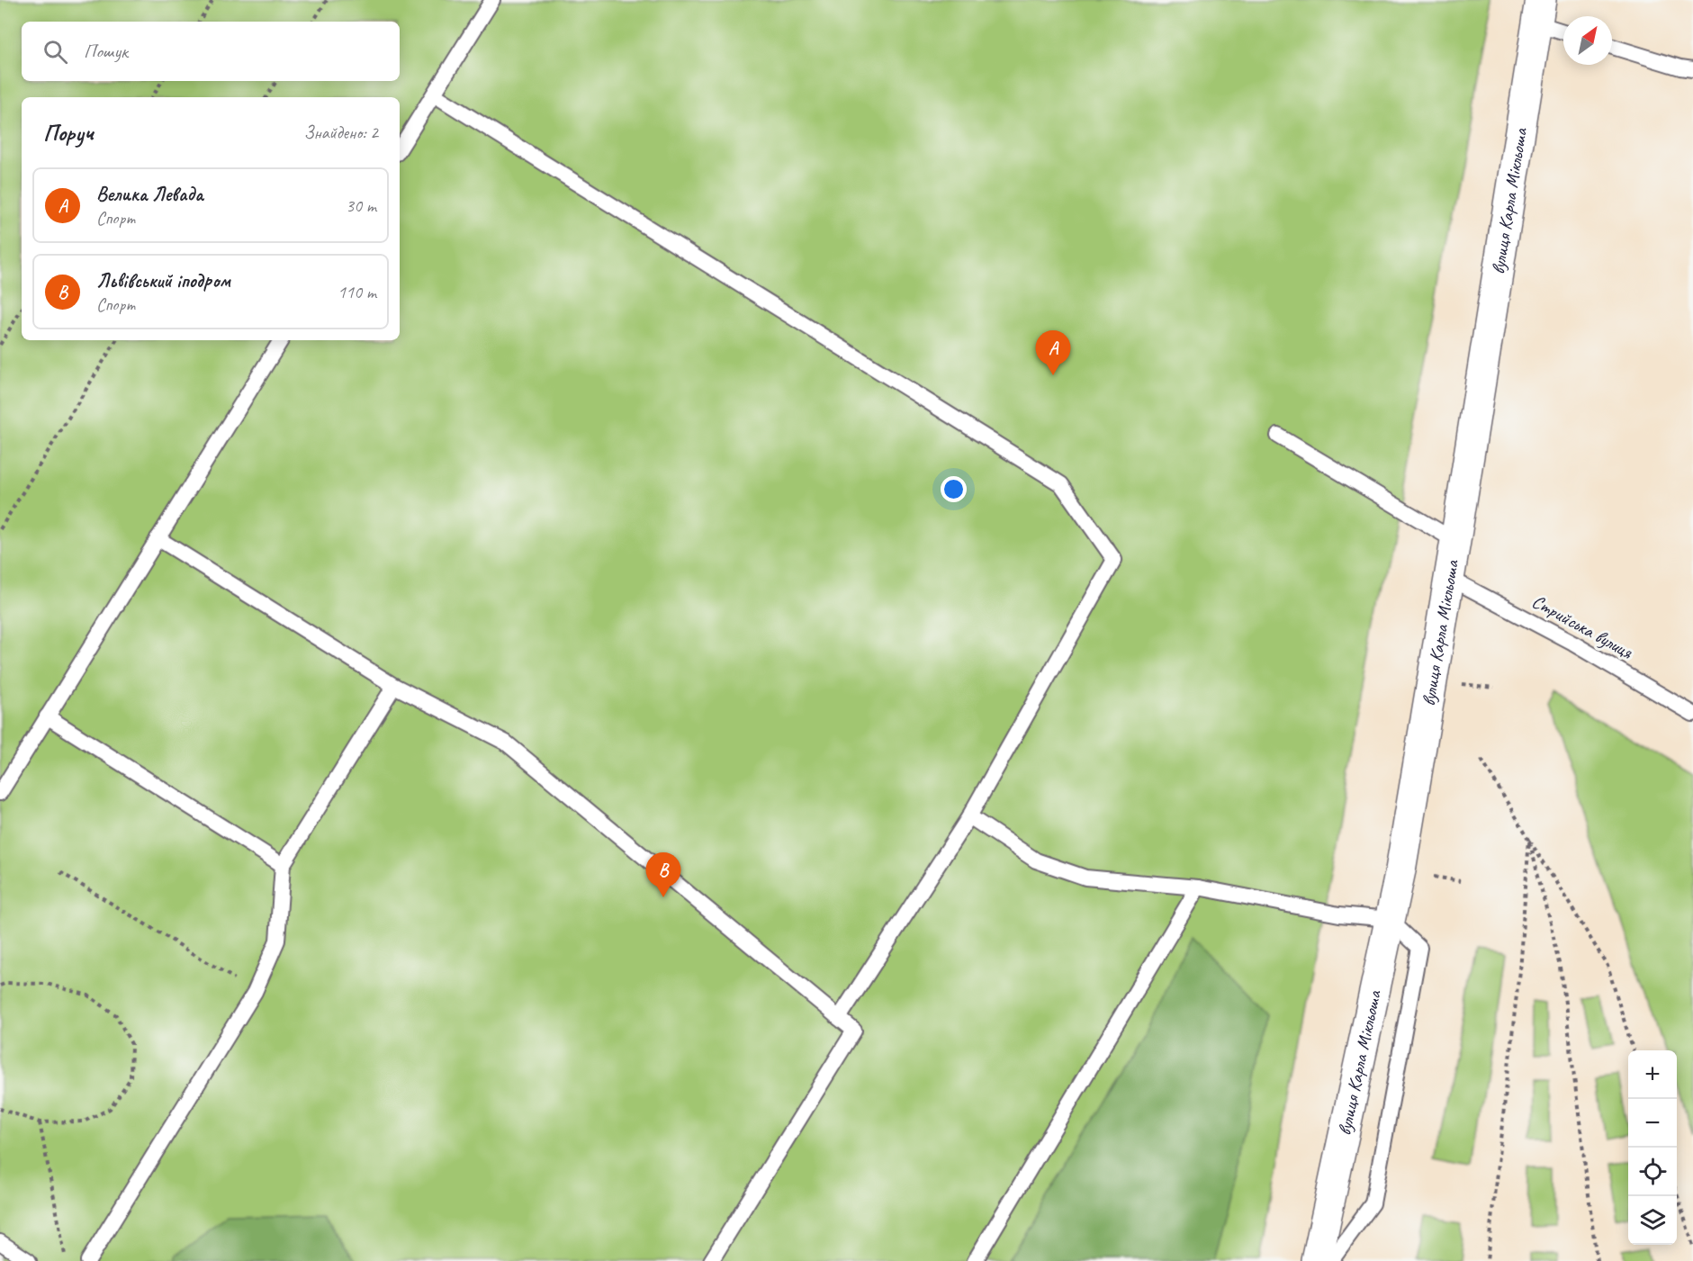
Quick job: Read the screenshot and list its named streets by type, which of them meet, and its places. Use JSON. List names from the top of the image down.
{
  "streets": {
    "street": ["вулиця Карла Мікльоша"],
    "lane": ["Стрийська вулиця"]
  },
  "crossings": [
    ["вулиця Карла Мікльоша", "Стрийська вулиця"]
  ],
  "north": "top right",
  "page": {
    "search": "Пошук",
    "heading": ["Поруч", "Знайдено: 2"],
    "list": [
      {
        "mark": "A",
        "name": "Велика Левада",
        "note": "Спорт",
        "value": "30 m"
      },
      {
        "mark": "B",
        "name": "Львівський іподром",
        "note": "Спорт",
        "value": "110 m"
      }
    ],
    "pins": ["A", "B"],
    "map_buttons": ["+", "−"]
  }
}
